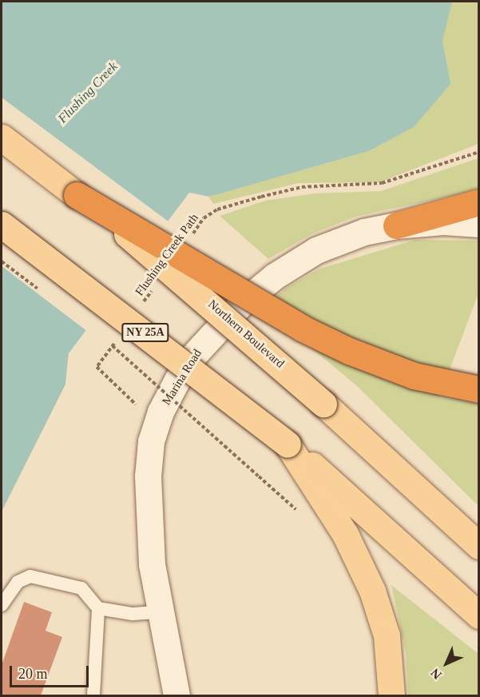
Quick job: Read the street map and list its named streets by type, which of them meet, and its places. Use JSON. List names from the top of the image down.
{
  "streets": {
    "main road": ["NY 25A", "Northern Boulevard"],
    "street": ["Marina Road"],
    "path": ["Flushing Creek Path"]
  },
  "water": ["Flushing Creek"],
  "scale_bar": "20 m",
  "north": "bottom left"
}
